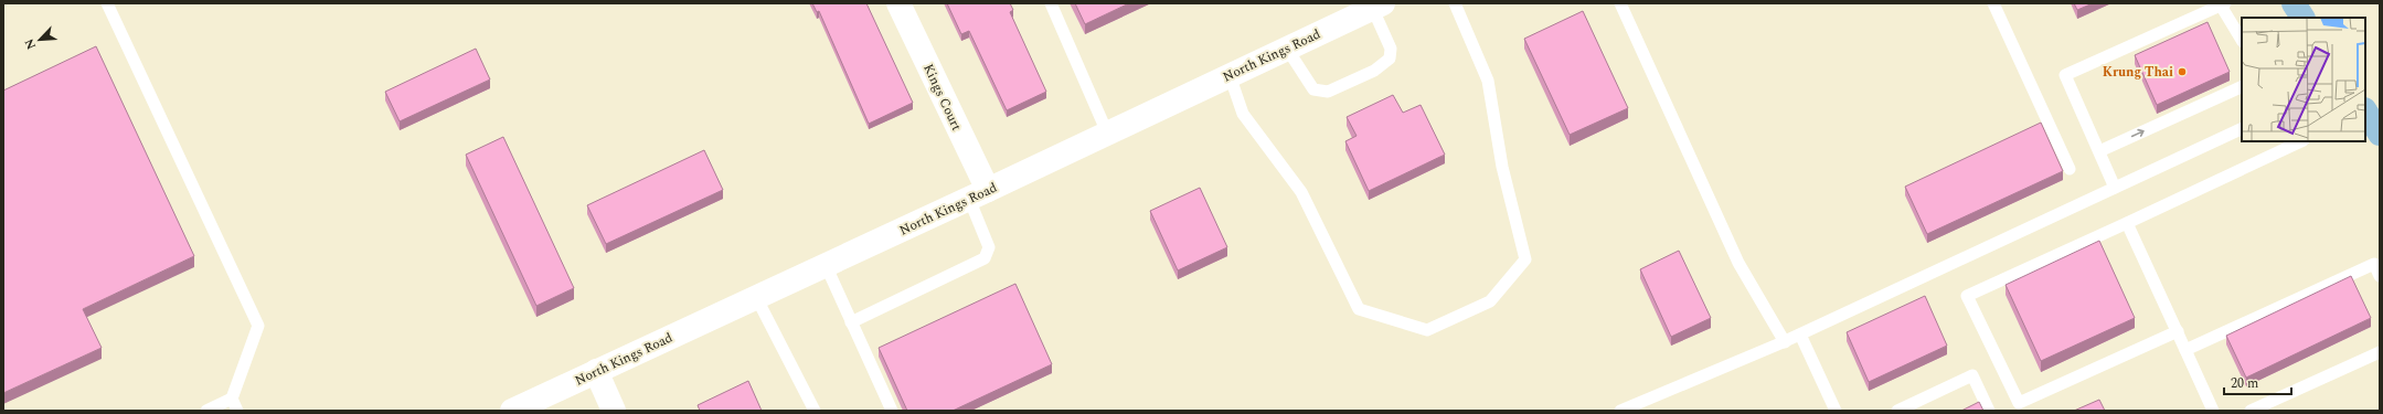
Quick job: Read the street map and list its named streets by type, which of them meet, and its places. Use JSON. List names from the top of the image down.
{
  "streets": {
    "street": ["North Kings Road", "Kings Court"]
  },
  "crossings": [
    ["North Kings Road", "Kings Court"]
  ],
  "places": ["Krung Thai"],
  "scale_bar": "20 m",
  "north": "bottom left"
}
